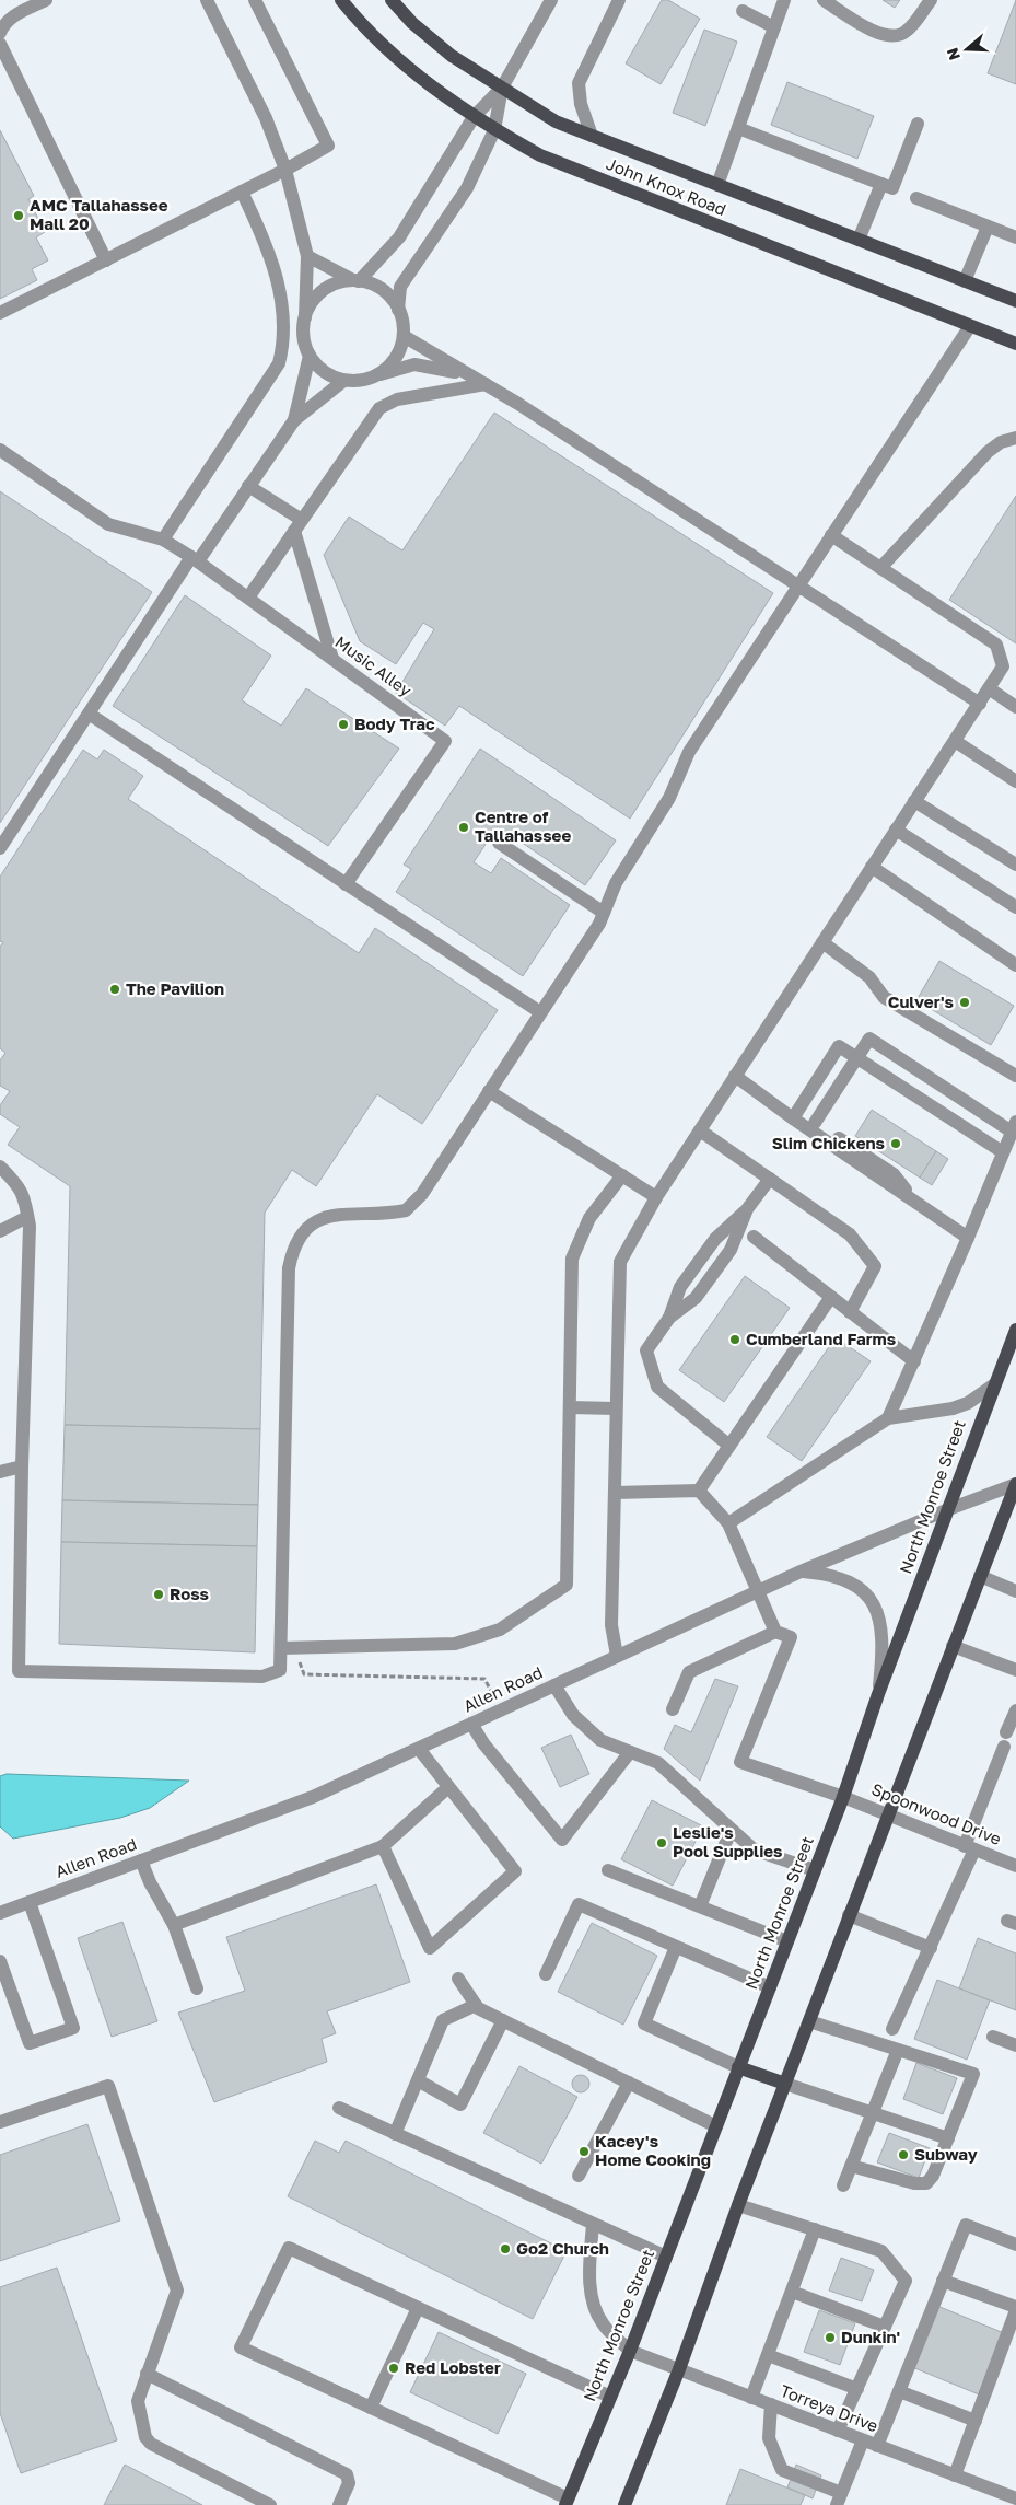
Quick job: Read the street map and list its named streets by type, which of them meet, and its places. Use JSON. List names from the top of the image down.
{
  "streets": {
    "main road": ["John Knox Road", "North Monroe Street"],
    "street": [
      "Music Alley",
      "Allen Road",
      "Spoonwood Drive",
      "Torreya Drive"
    ]
  },
  "crossings": [
    ["North Monroe Street", "Allen Road"],
    ["North Monroe Street", "Spoonwood Drive"],
    ["North Monroe Street", "Torreya Drive"]
  ],
  "places": [
    "AMC Tallahassee Mall 20",
    "Body Trac",
    "Centre of Tallahassee",
    "The Pavilion",
    "Culver's",
    "Slim Chickens",
    "Cumberland Farms",
    "Ross",
    "Leslie's Pool Supplies",
    "Kacey's Home Cooking",
    "Subway",
    "Go2 Church",
    "Dunkin'",
    "Red Lobster"
  ],
  "north": "left"
}
